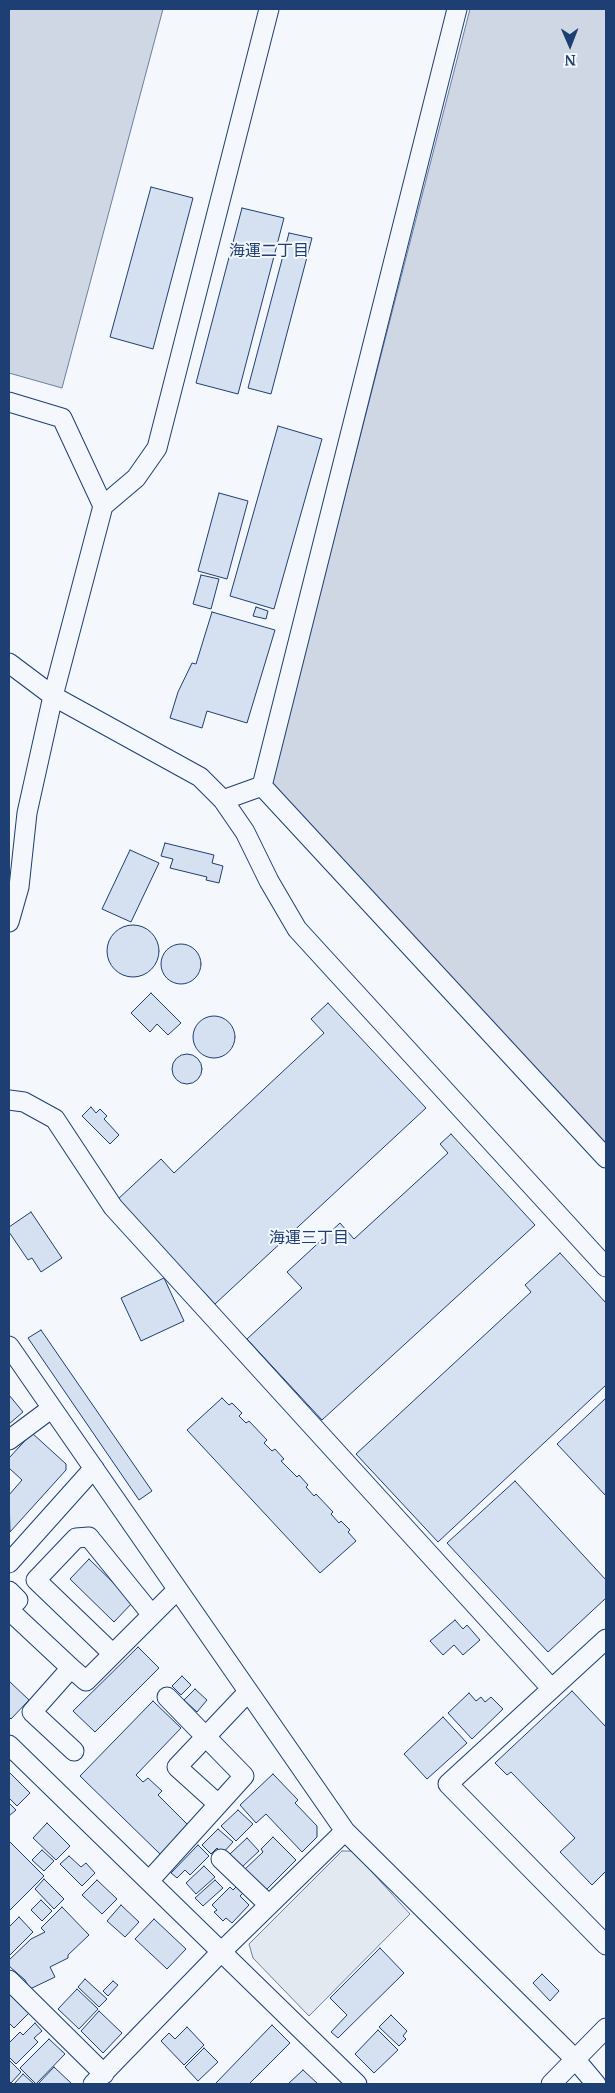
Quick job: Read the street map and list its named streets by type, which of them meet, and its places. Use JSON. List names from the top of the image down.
{
  "districts": ["海運二丁目", "海運三丁目"],
  "north": "bottom"
}
